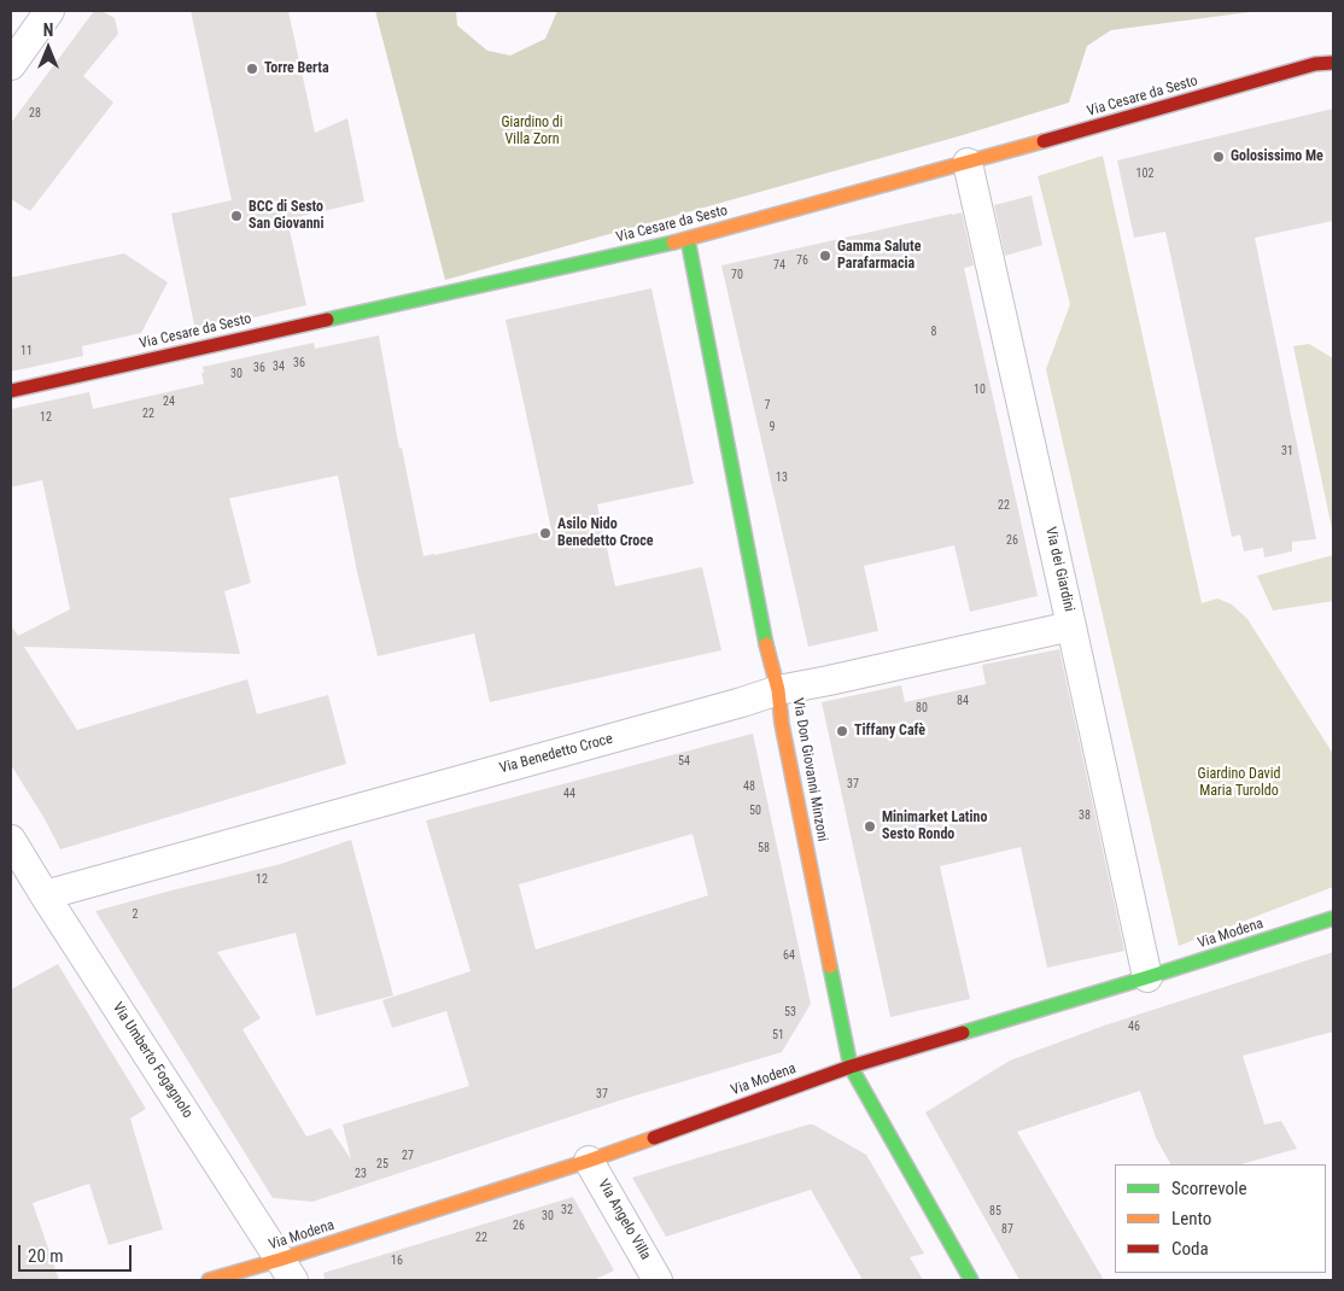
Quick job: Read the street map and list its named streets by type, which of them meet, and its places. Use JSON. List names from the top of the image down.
{
  "streets": {
    "street": [
      "Via Cesare da Sesto",
      "Via dei Giardini",
      "Via Benedetto Croce",
      "Via Don Giovanni Minzoni",
      "Via Modena",
      "Via Umberto Fogagnolo",
      "Via Angelo Villa"
    ]
  },
  "crossings": [
    ["Via Cesare da Sesto", "Via dei Giardini"],
    ["Via Cesare da Sesto", "Via Don Giovanni Minzoni"],
    ["Via dei Giardini", "Via Benedetto Croce"],
    ["Via dei Giardini", "Via Modena"],
    ["Via Benedetto Croce", "Via Don Giovanni Minzoni"],
    ["Via Benedetto Croce", "Via Umberto Fogagnolo"],
    ["Via Don Giovanni Minzoni", "Via Modena"],
    ["Via Modena", "Via Umberto Fogagnolo"],
    ["Via Modena", "Via Angelo Villa"]
  ],
  "parks": ["Giardino di Villa Zorn", "Giardino David Maria Turoldo"],
  "places": [
    "Torre Berta",
    "Golosissimo Me",
    "BCC di Sesto San Giovanni",
    "Gamma Salute Parafarmacia",
    "Asilo Nido Benedetto Croce",
    "Tiffany Cafè",
    "Minimarket Latino Sesto Rondo"
  ],
  "house_numbers": [
    "28",
    "102",
    "76",
    "74",
    "70",
    "8",
    "11",
    "36",
    "34",
    "36",
    "30",
    "10",
    "24",
    "7",
    "22",
    "12",
    "9",
    "31",
    "13",
    "22",
    "26",
    "84",
    "80",
    "54",
    "37",
    "48",
    "44",
    "50",
    "38",
    "58",
    "12",
    "2",
    "64",
    "53",
    "46",
    "51",
    "37",
    "27",
    "25",
    "23",
    "32",
    "85",
    "30",
    "26",
    "87",
    "22",
    "16"
  ],
  "legend": ["Scorrevole", "Lento", "Coda"],
  "scale_bar": "20 m",
  "north": "top"
}
